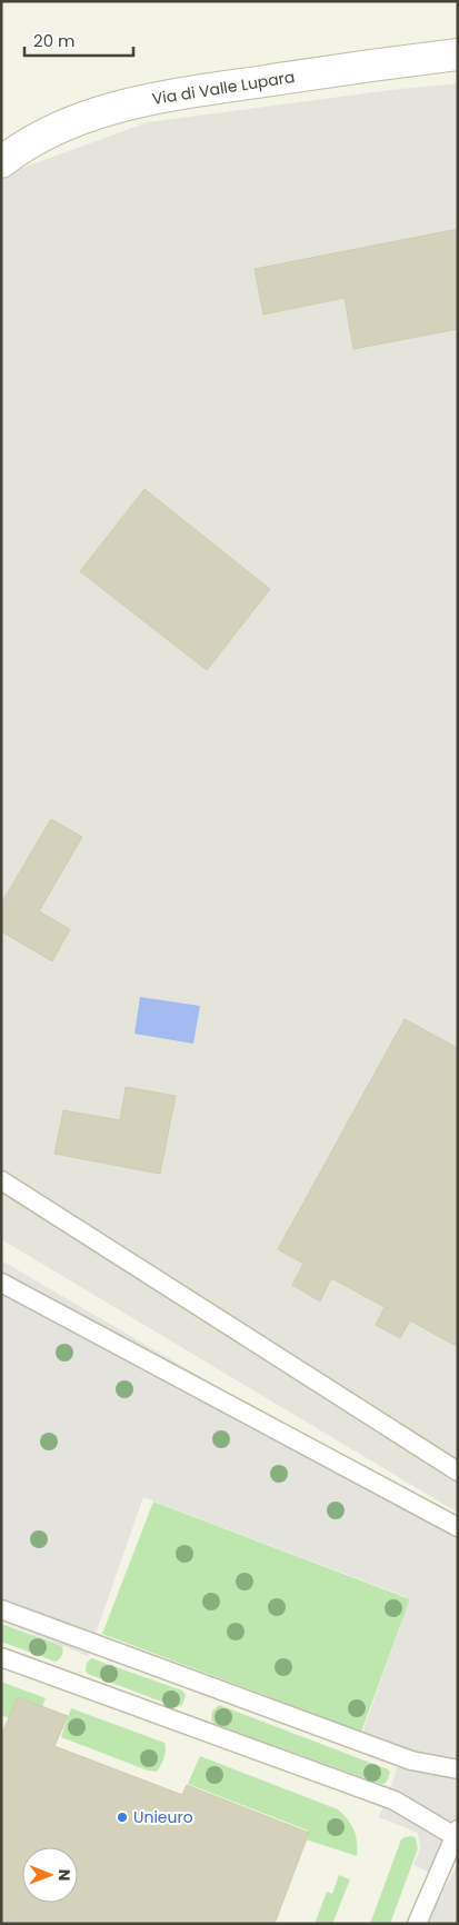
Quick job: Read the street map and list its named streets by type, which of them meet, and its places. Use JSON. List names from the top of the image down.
{
  "streets": {
    "street": ["Via di Valle Lupara"]
  },
  "places": ["Unieuro"],
  "scale_bar": "20 m",
  "north": "right"
}
